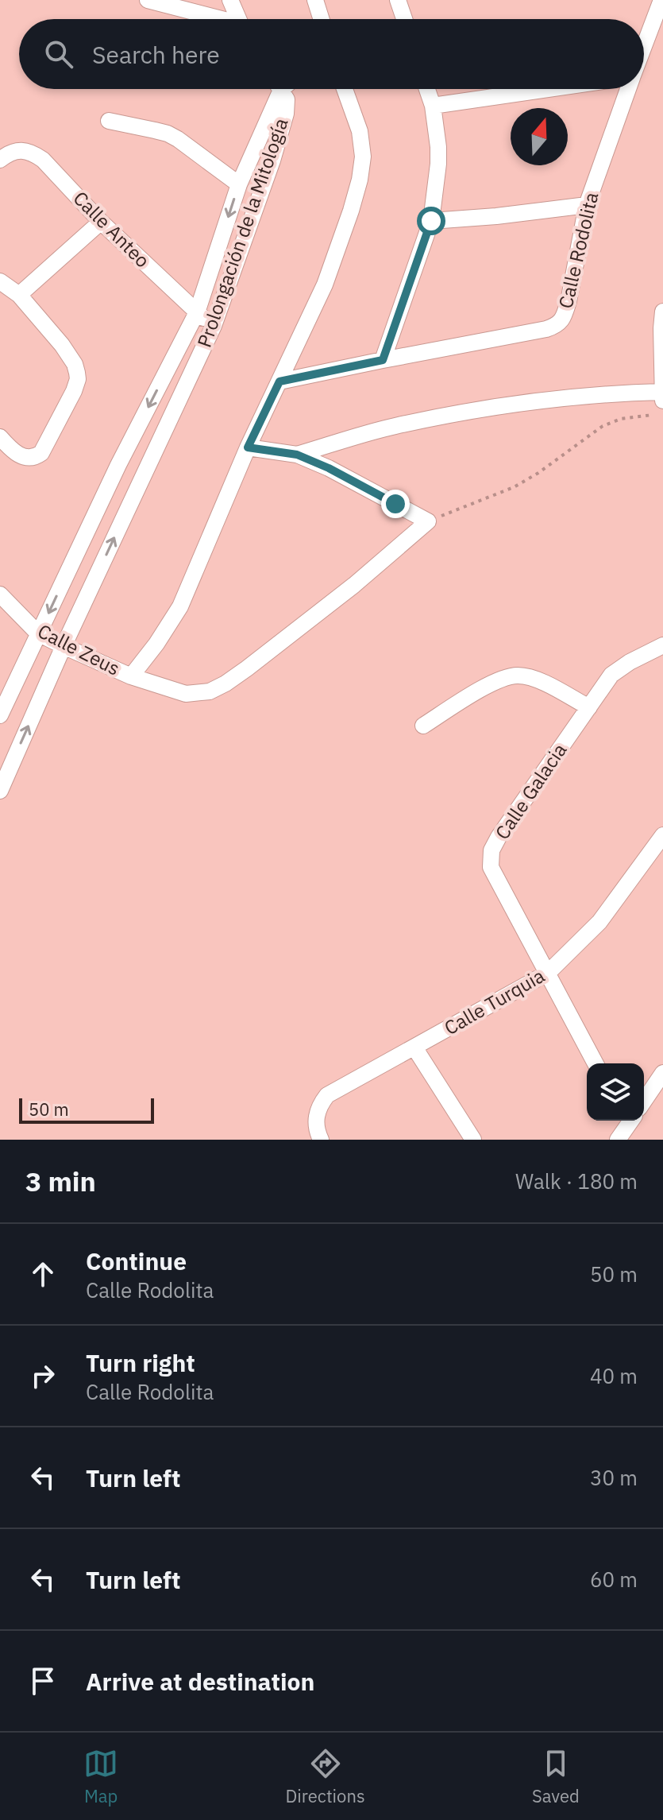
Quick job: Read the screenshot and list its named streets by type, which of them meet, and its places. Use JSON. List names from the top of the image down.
{
  "streets": {
    "street": [
      "Calle Anteo",
      "Prolongación de la Mitología",
      "Calle Rodolita",
      "Calle Zeus",
      "Calle Galacia",
      "Calle Turquia"
    ]
  },
  "crossings": [
    ["Calle Anteo", "Prolongación de la Mitología"],
    ["Prolongación de la Mitología", "Calle Zeus"],
    ["Calle Galacia", "Calle Turquia"]
  ],
  "scale_bar": "50 m",
  "north": "top",
  "page": {
    "search": "Search here",
    "scale": "50 m",
    "heading": ["3 min", "Walk · 180 m"],
    "list": [
      ["Continue", "Calle Rodolita", "50 m"],
      ["Turn right", "Calle Rodolita", "40 m"],
      ["Turn left", "30 m"],
      ["Turn left", "60 m"],
      "Arrive at destination"
    ],
    "nav": ["Map", "Directions", "Saved"]
  }
}
